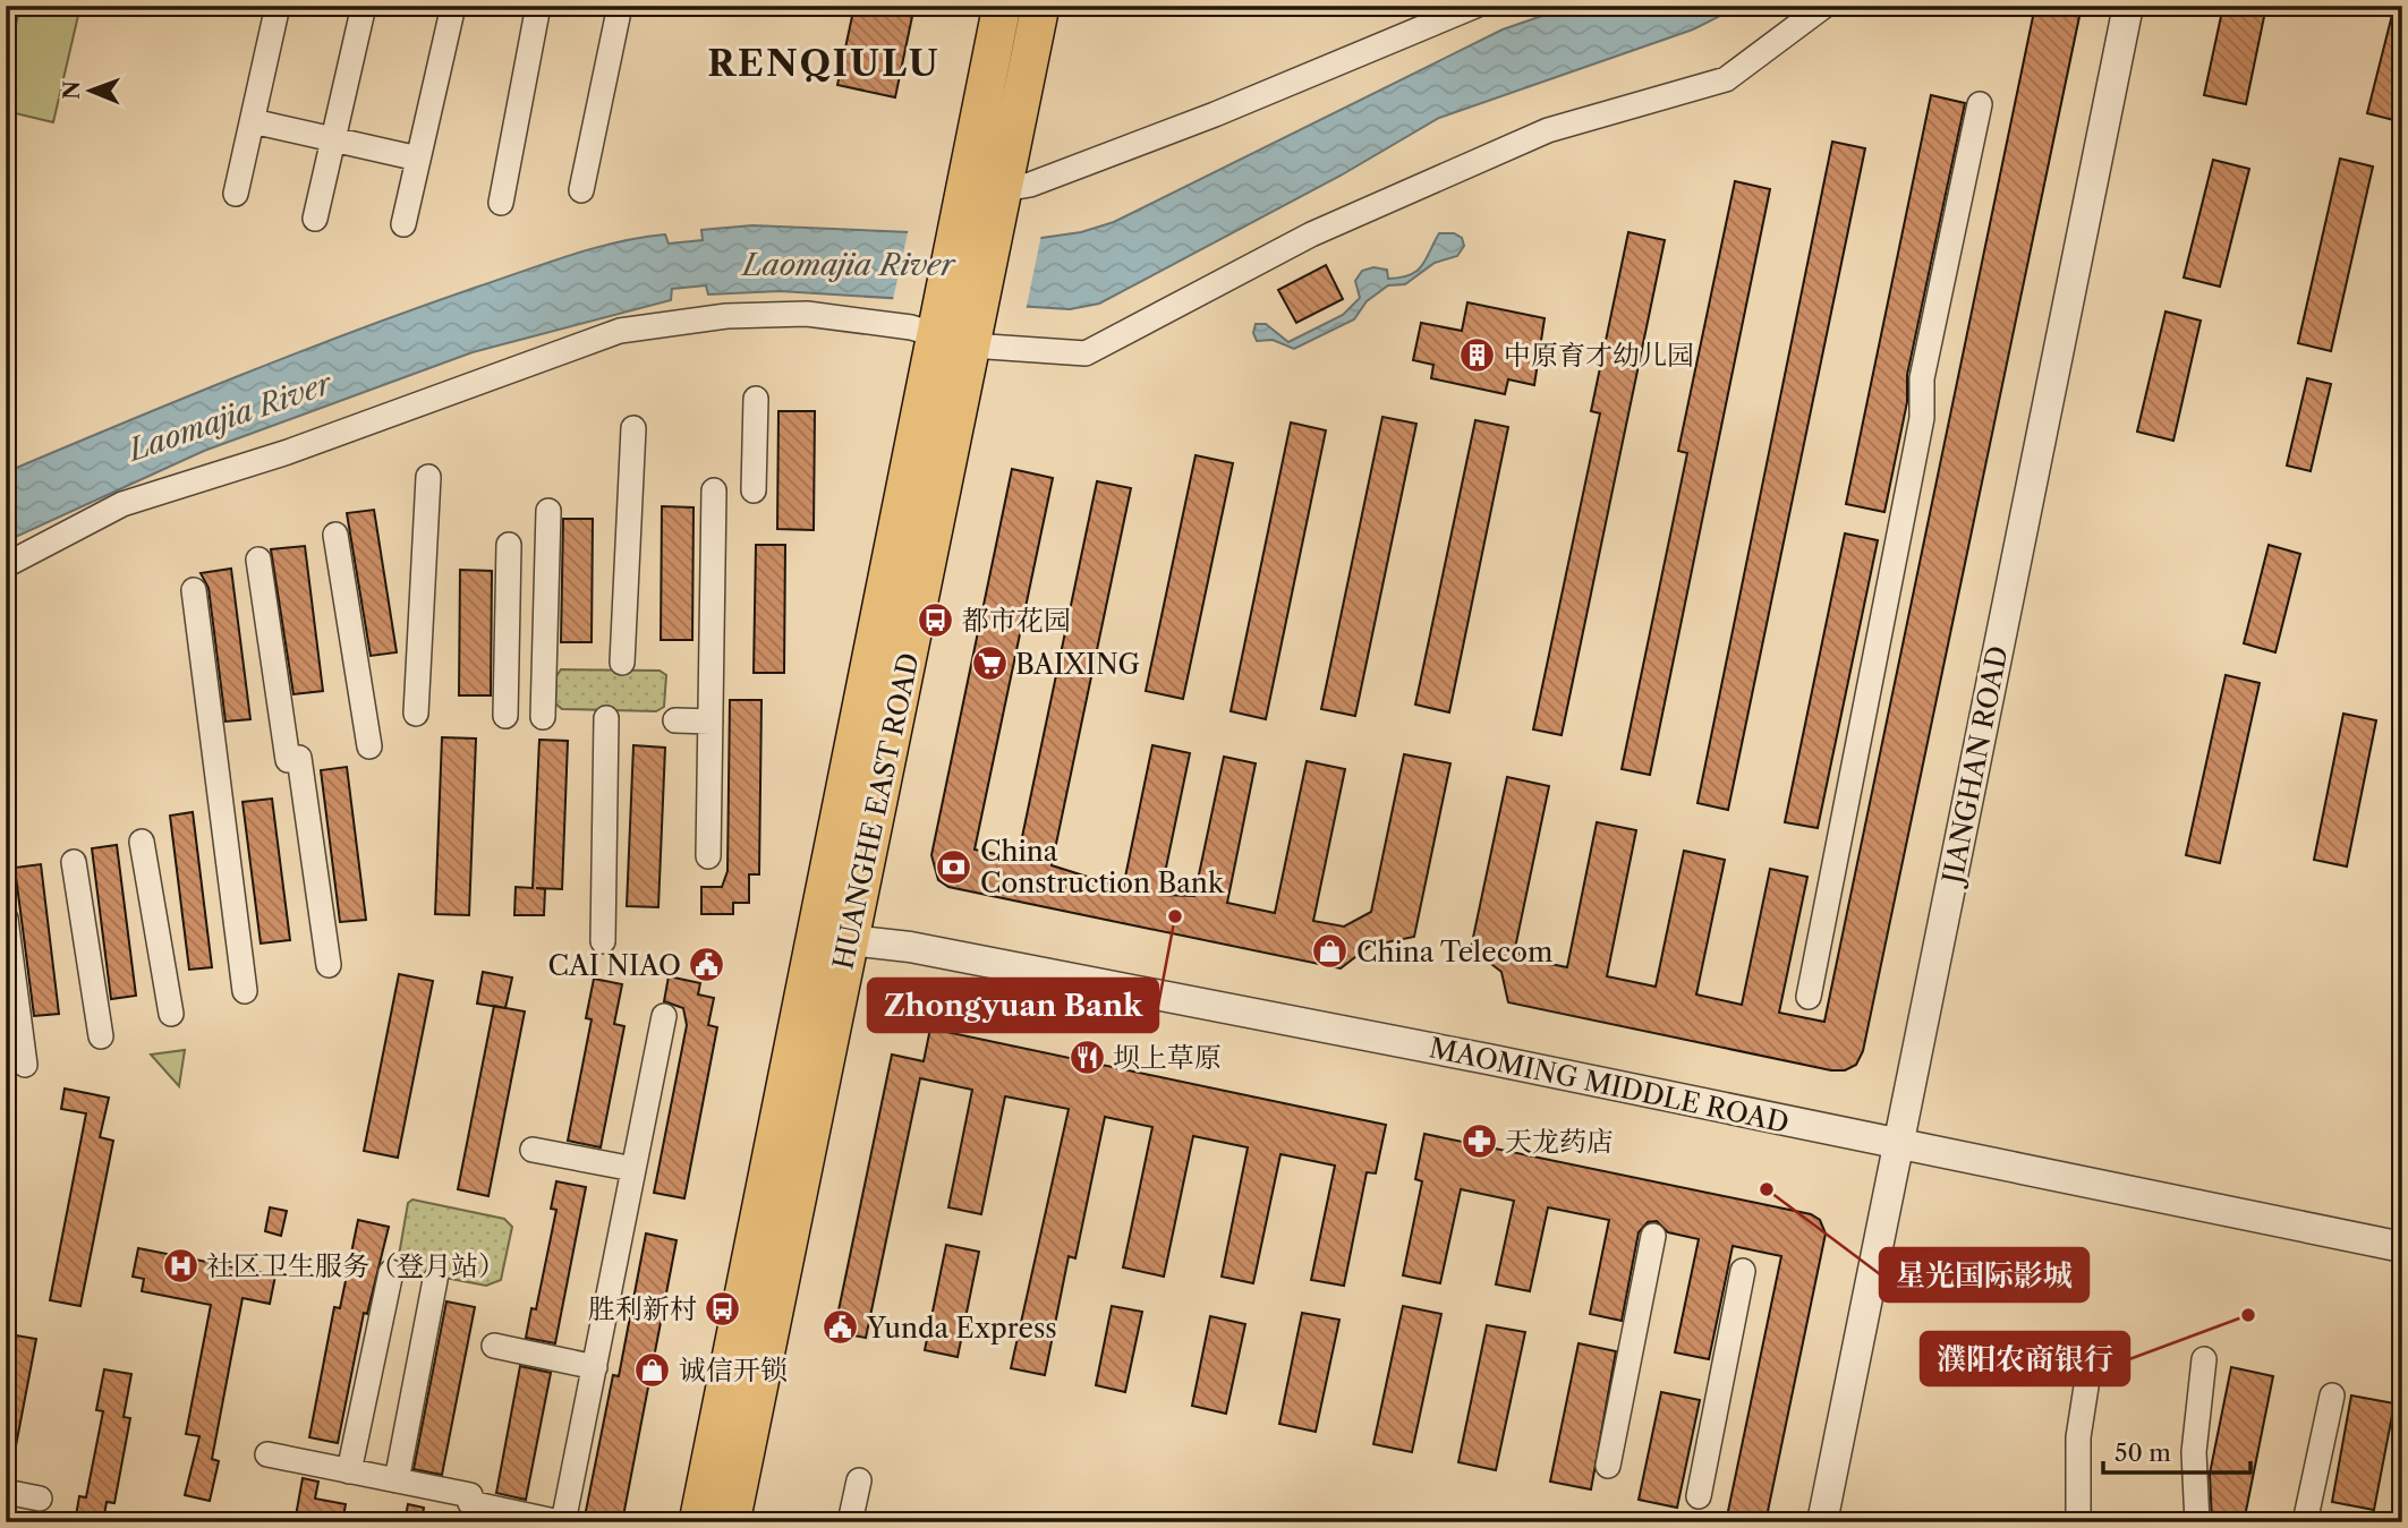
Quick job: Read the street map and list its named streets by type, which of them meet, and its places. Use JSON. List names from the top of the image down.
{
  "streets": {
    "main road": ["HUANGHE EAST ROAD"],
    "street": ["JIANGHAN ROAD", "MAOMING MIDDLE ROAD"]
  },
  "crossings": [
    ["JIANGHAN ROAD", "MAOMING MIDDLE ROAD"],
    ["HUANGHE EAST ROAD", "MAOMING MIDDLE ROAD"]
  ],
  "districts": ["RENQIULU"],
  "water": ["Laomajia River"],
  "places": {
    "building": ["中原育才幼儿园"],
    "bus stop": ["都市花园", "胜利新村"],
    "supermarket": ["BAIXING"],
    "bank": ["China Construction Bank"],
    "other": ["Zhongyuan Bank", "星光国际影城", "濮阳农商银行"],
    "shop": ["China Telecom", "诚信开锁"],
    "public building": ["CAI NIAO", "Yunda Express"],
    "restaurant": ["坝上草原"],
    "pharmacy": ["天龙药店"],
    "hospital": ["社区卫生服务（登月站）"]
  },
  "scale_bar": "50 m",
  "north": "left"
}
